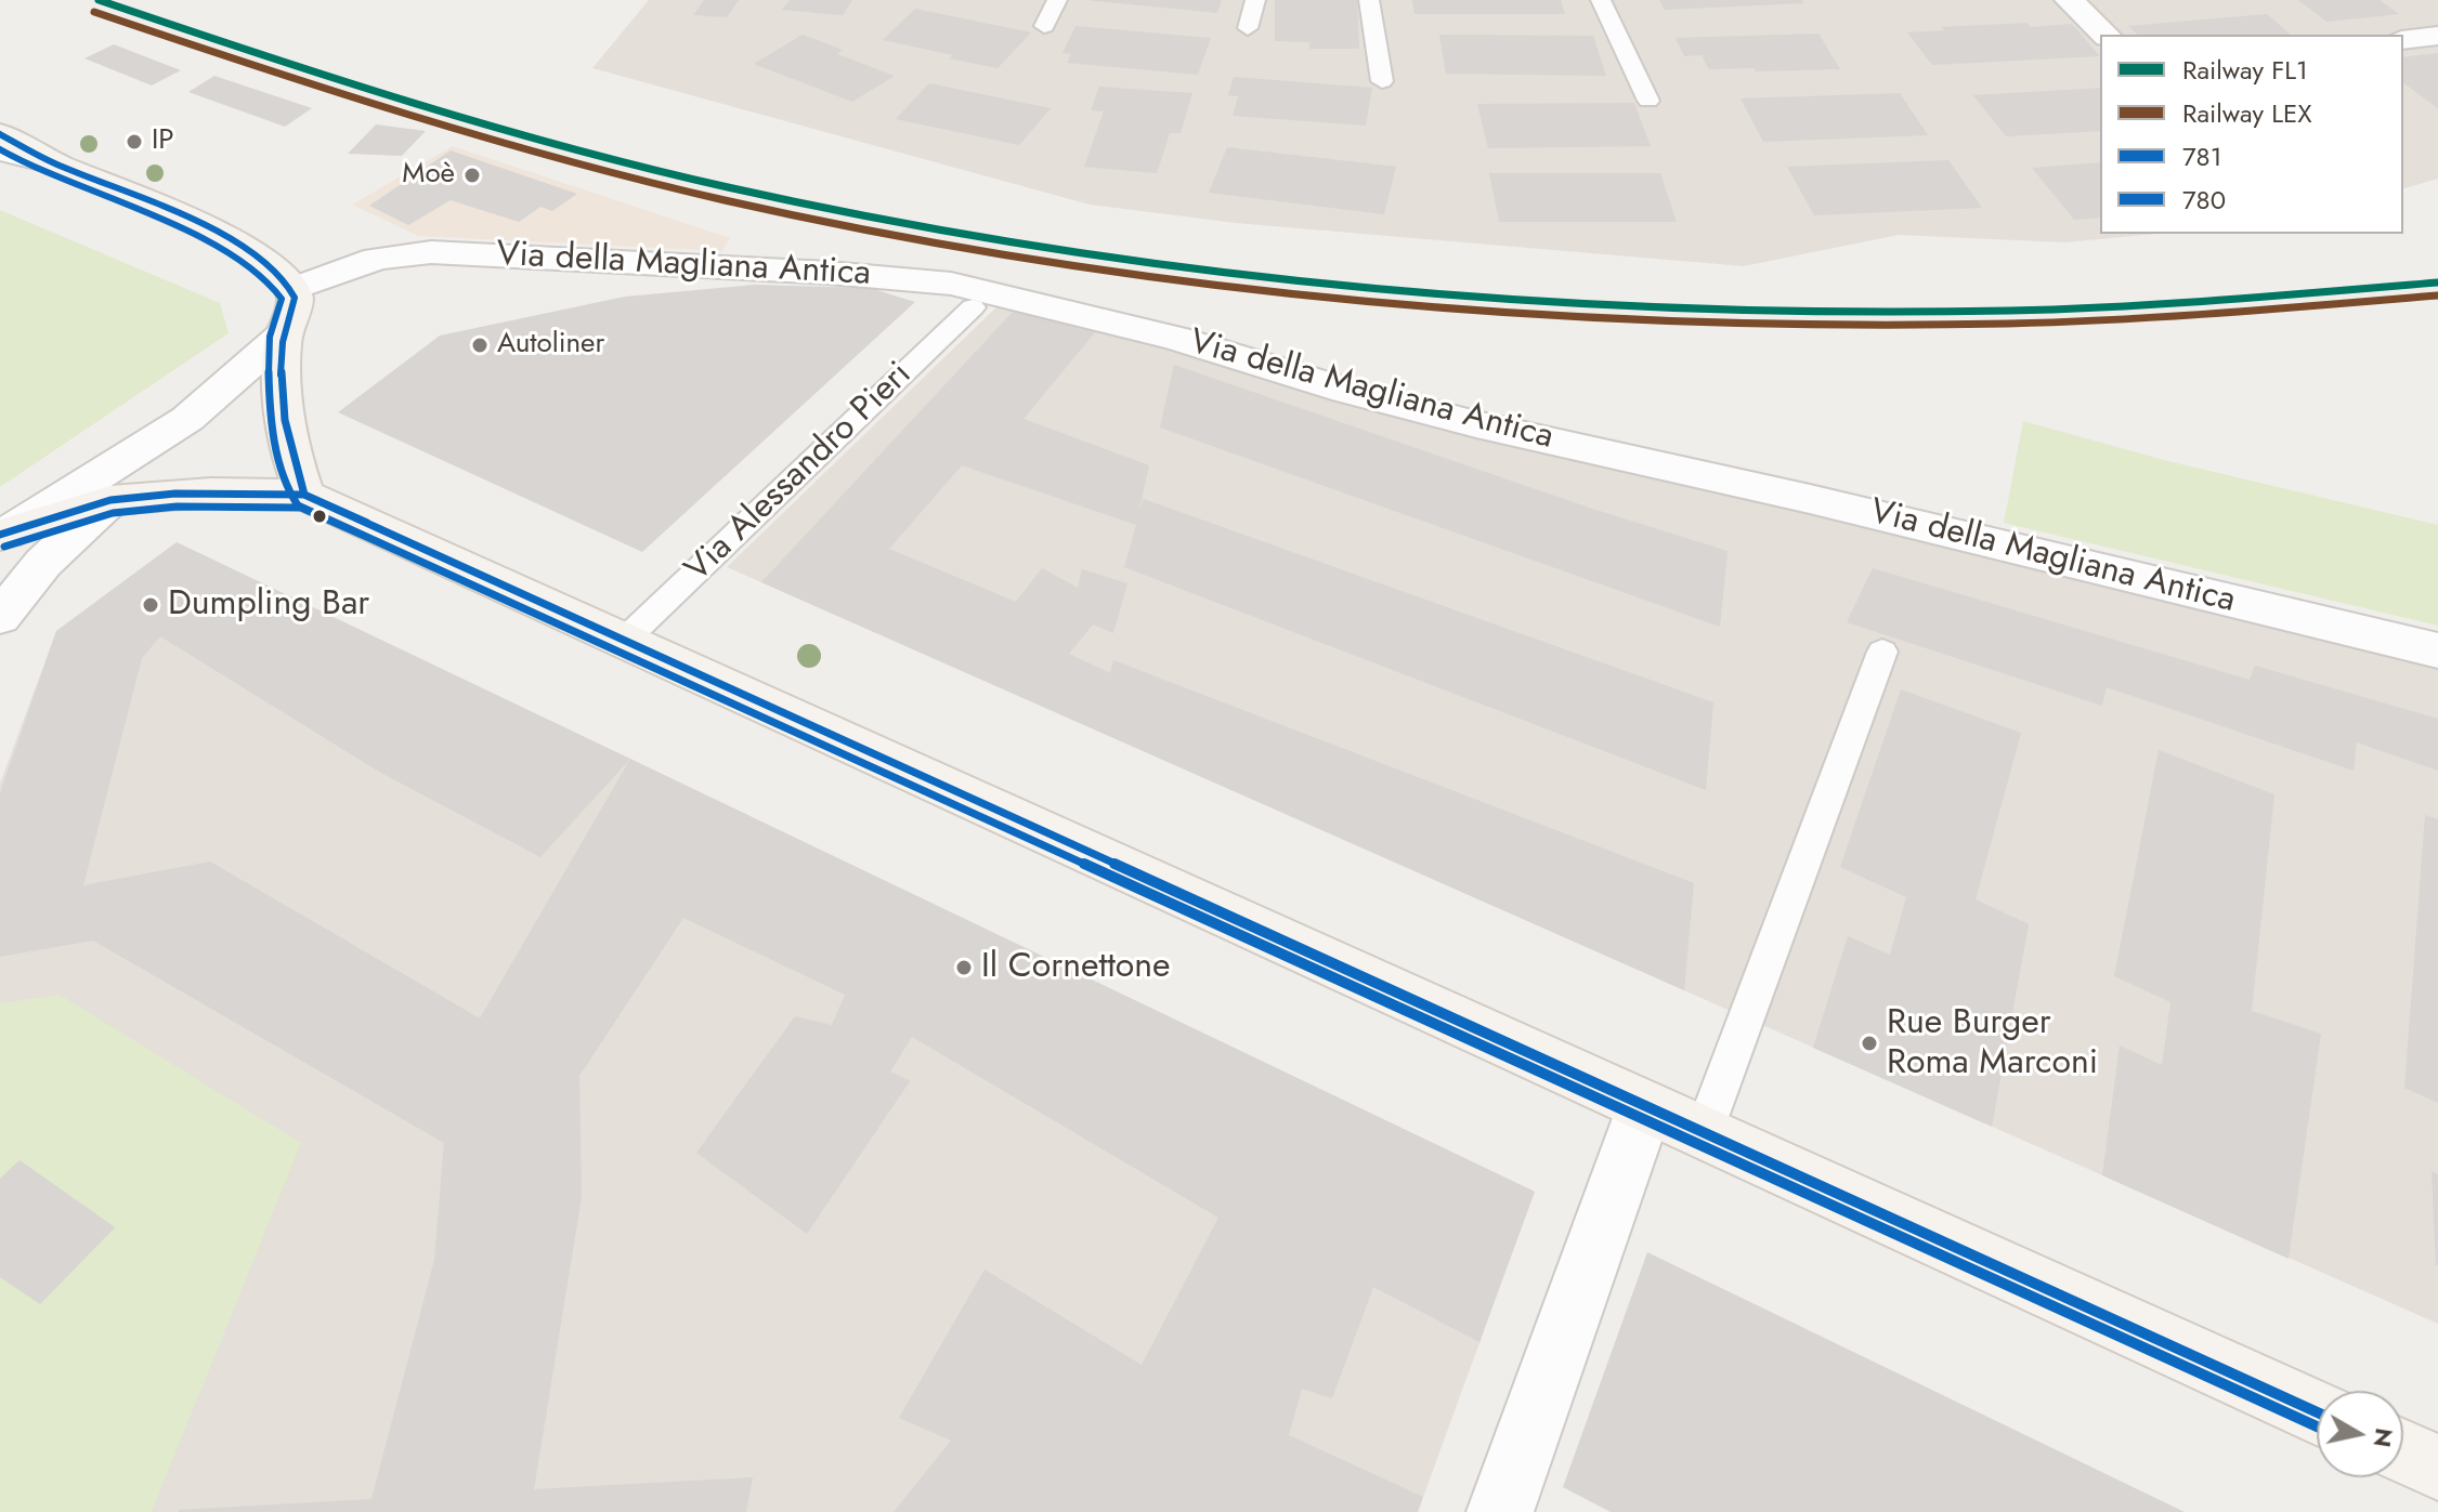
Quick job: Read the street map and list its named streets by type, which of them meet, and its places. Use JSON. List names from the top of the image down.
{
  "streets": {
    "street": ["Via della Magliana Antica"],
    "lane": ["Via Alessandro Pieri"]
  },
  "places": [
    "IP",
    "Moè",
    "Autoliner",
    "Dumpling Bar",
    "Il Cornettone",
    "Rue Burger Roma Marconi"
  ],
  "lines": [
    "rail line FL1",
    "rail line LEX",
    "transit line 781",
    "transit line 780"
  ],
  "legend": [
    "Railway FL1",
    "Railway LEX",
    "781",
    "780"
  ],
  "north": "right"
}
